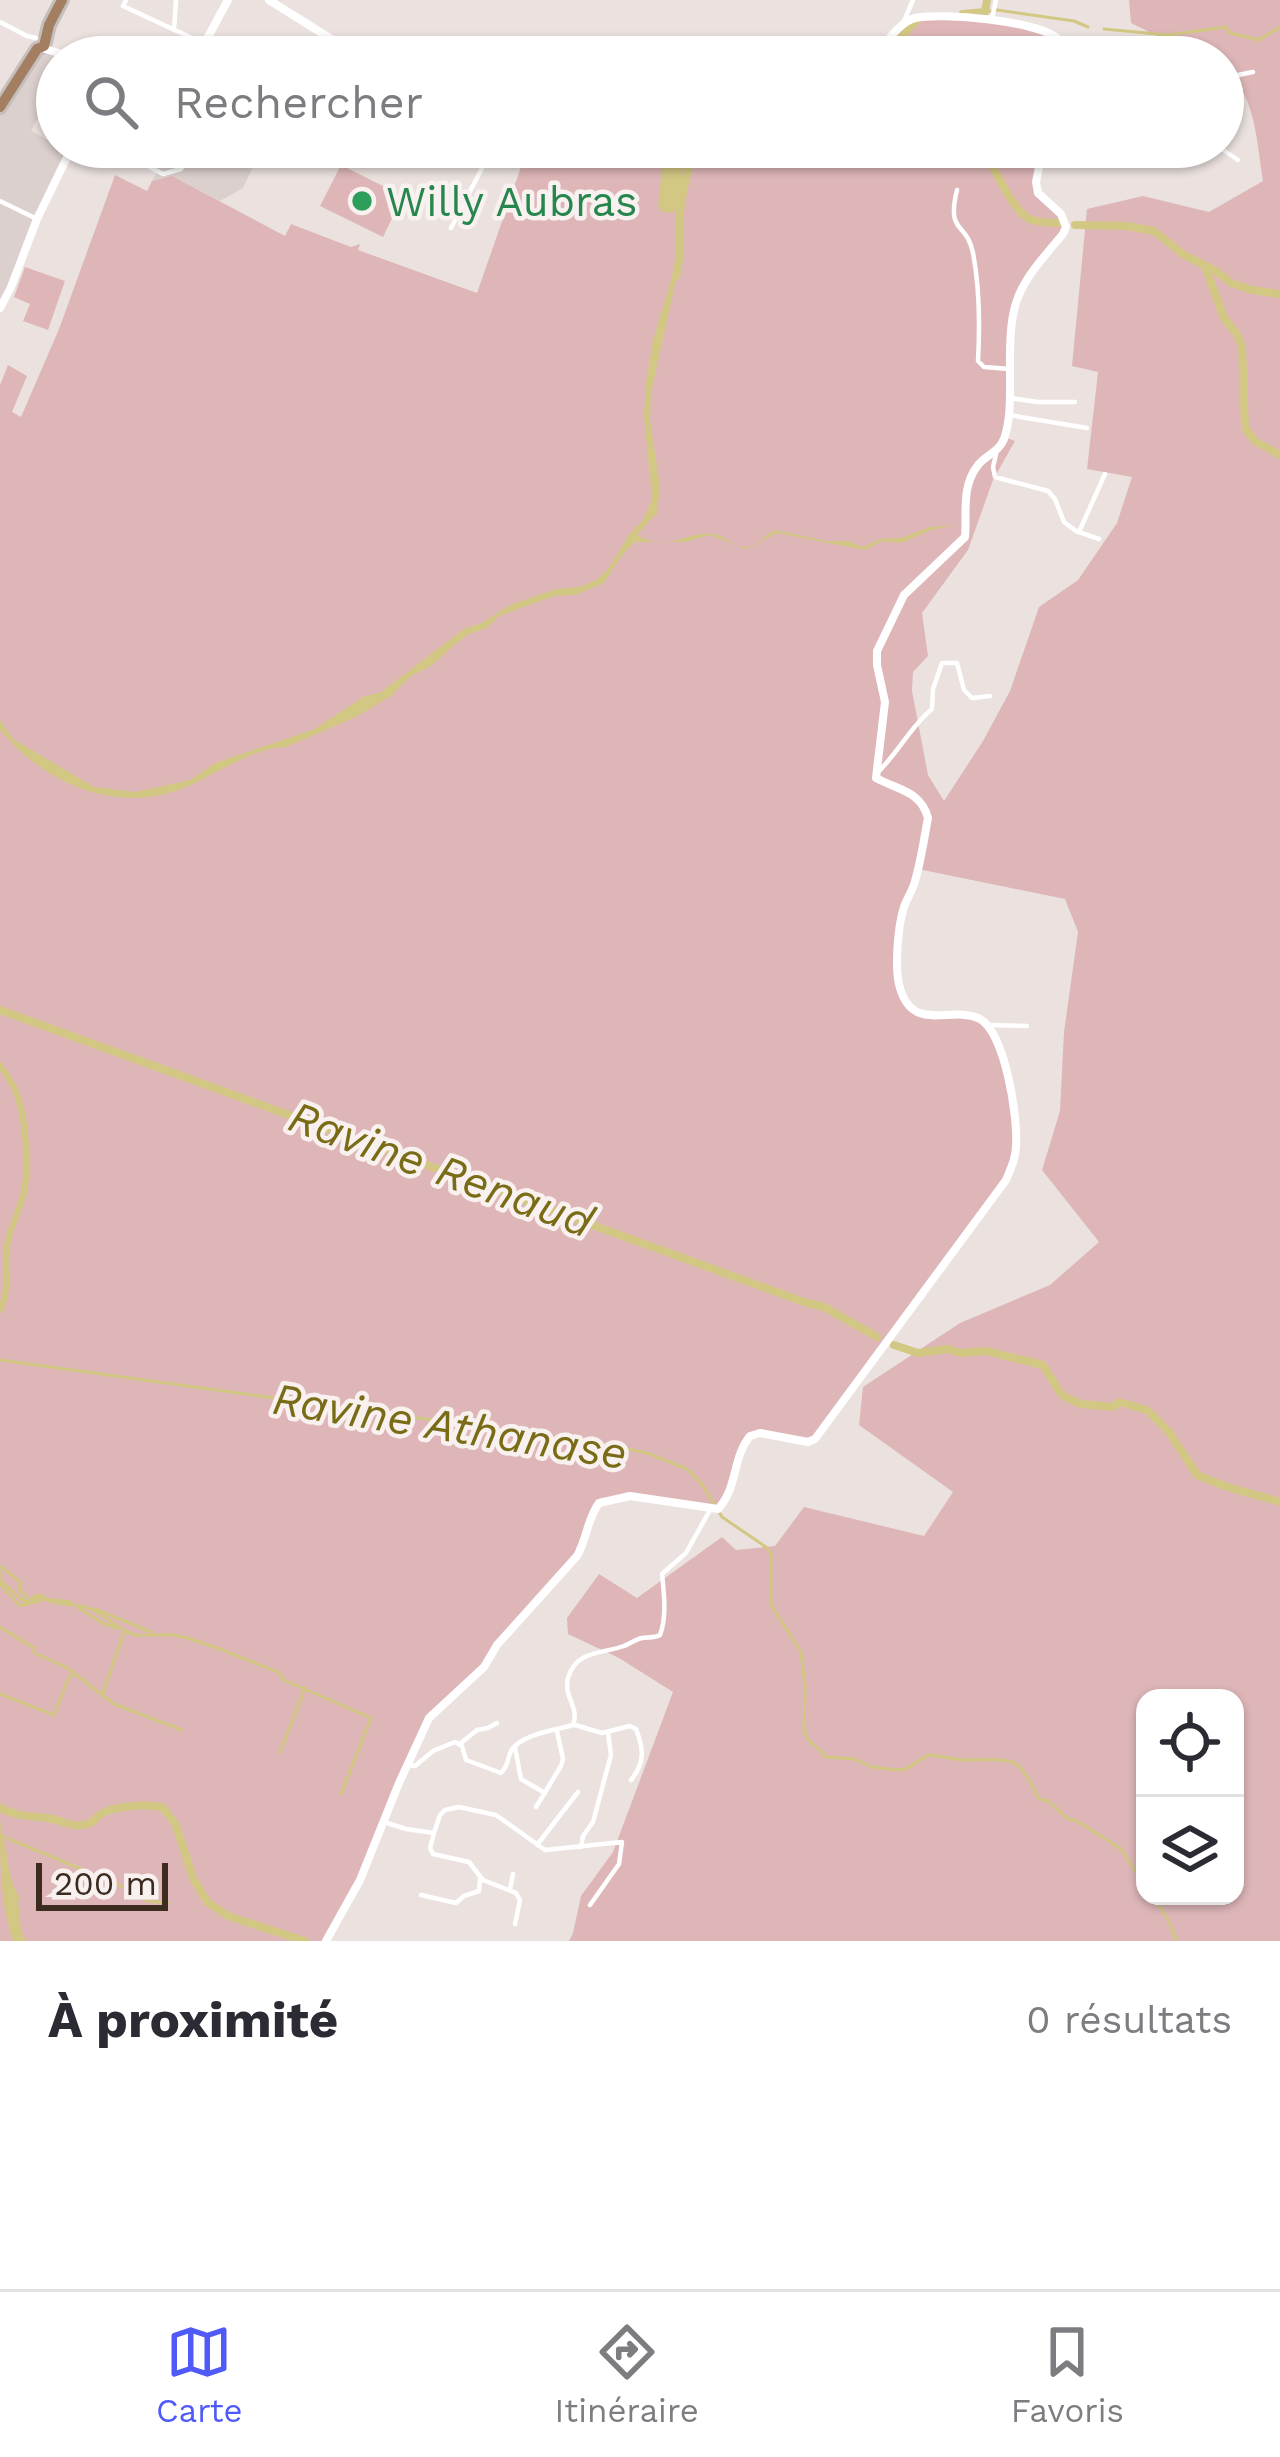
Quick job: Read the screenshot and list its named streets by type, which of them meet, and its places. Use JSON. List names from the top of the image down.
{
  "water": ["Ravine Renaud", "Ravine Athanase"],
  "places": ["Willy Aubras"],
  "scale_bar": "200 m",
  "page": {
    "search": "Rechercher",
    "scale": "200 m",
    "heading": ["À proximité", "0 résultats"],
    "nav": ["Carte", "Itinéraire", "Favoris"]
  }
}
